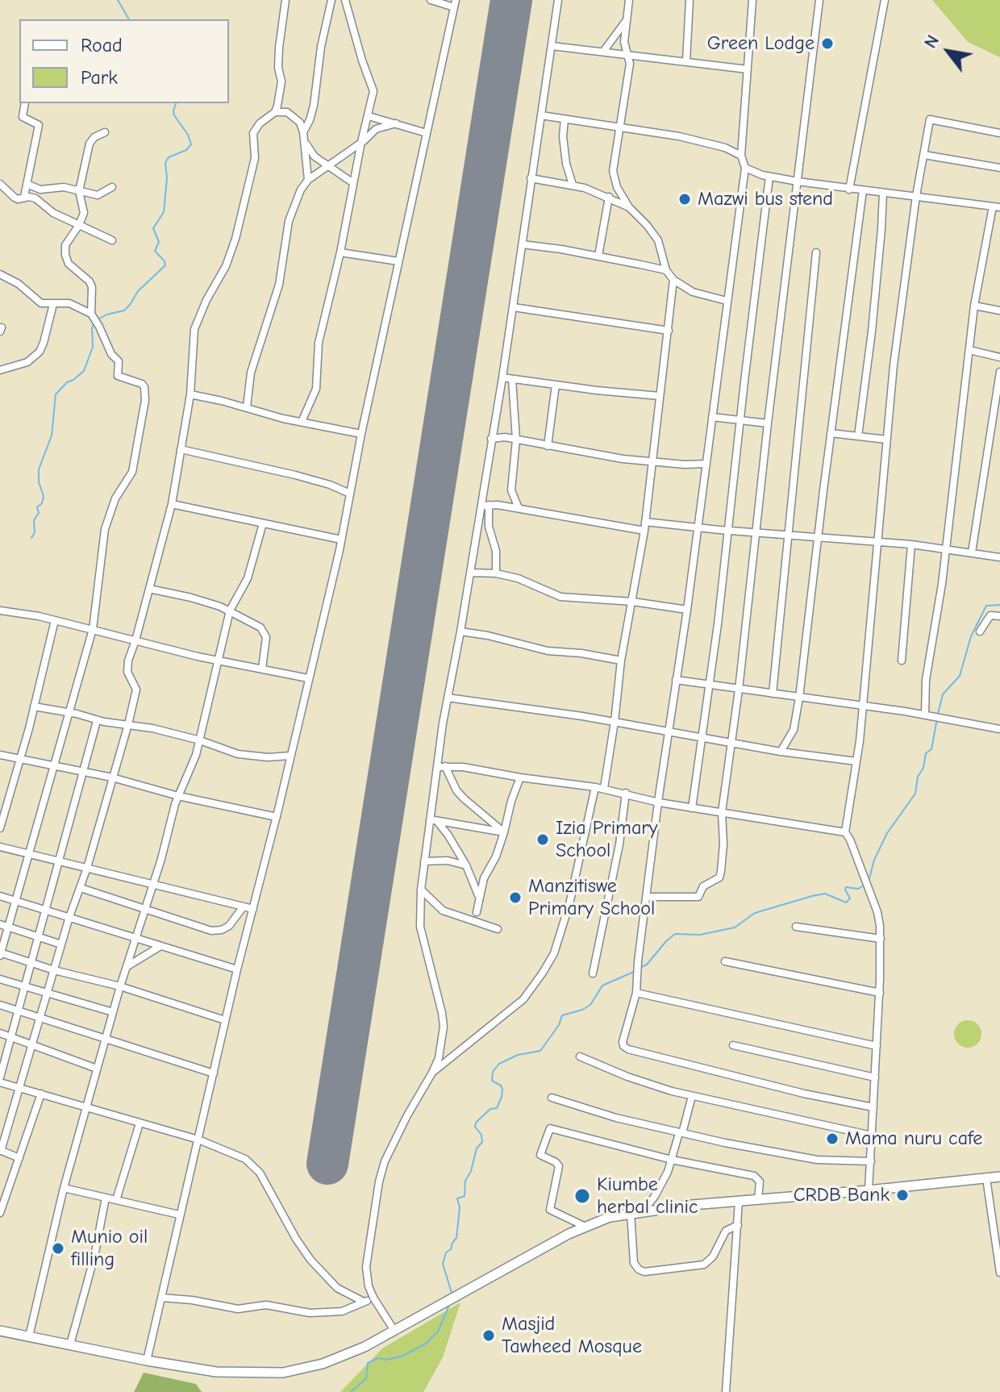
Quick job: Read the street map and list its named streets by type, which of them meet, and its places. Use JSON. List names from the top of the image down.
{
  "places": [
    "Green Lodge",
    "Mazwi bus stend",
    "Izia Primary School",
    "Manzitiswe Primary School",
    "Mama nuru cafe",
    "CRDB Bank",
    "Kiumbe herbal clinic",
    "Munio oil filling",
    "Masjid Tawheed Mosque"
  ],
  "legend": ["Road", "Park"],
  "north": "top left"
}
